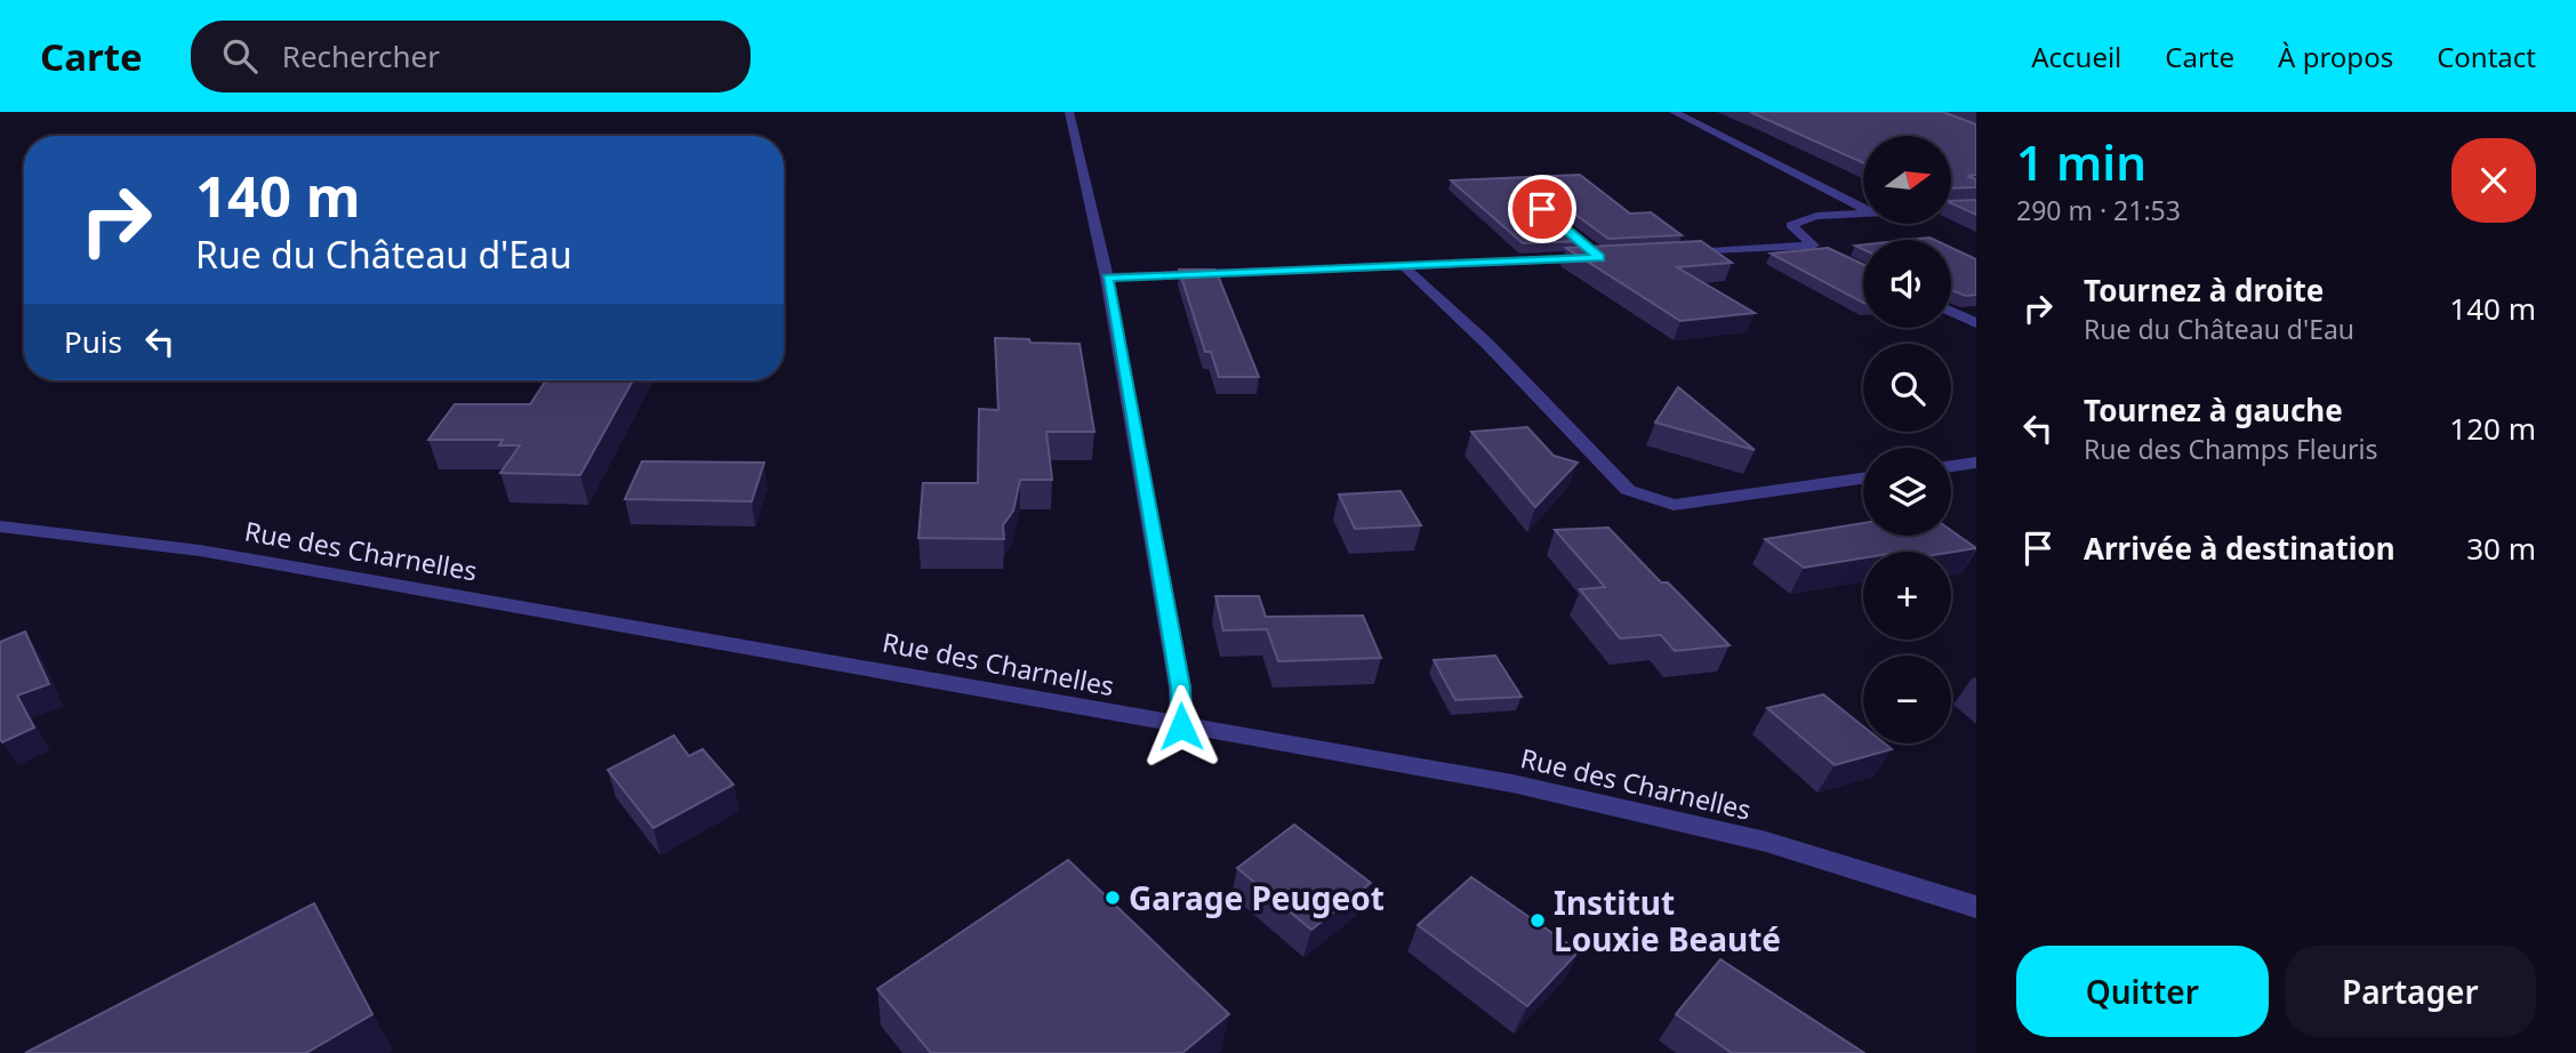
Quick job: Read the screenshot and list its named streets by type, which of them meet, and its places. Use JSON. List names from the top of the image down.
{
  "streets": {
    "street": ["Rue des Charnelles"]
  },
  "places": ["Garage Peugeot", "Institut Louxie Beauté"],
  "north": "right",
  "page": {
    "header": "Carte",
    "search": "Rechercher",
    "nav": [
      "Accueil",
      "Carte",
      "À propos",
      "Contact"
    ],
    "heading": ["1 min", "290 m · 21:53"],
    "map_buttons": ["+", "−"],
    "turn": ["140 m", "Rue du Château d'Eau"],
    "list": [
      {
        "name": "Tournez à droite",
        "note": "Rue du Château d'Eau",
        "value": "140 m"
      },
      {
        "name": "Tournez à gauche",
        "note": "Rue des Champs Fleuris",
        "value": "120 m"
      },
      {
        "name": "Arrivée à destination",
        "value": "30 m"
      }
    ],
    "then": "Puis",
    "buttons": ["Quitter", "Partager"]
  }
}
